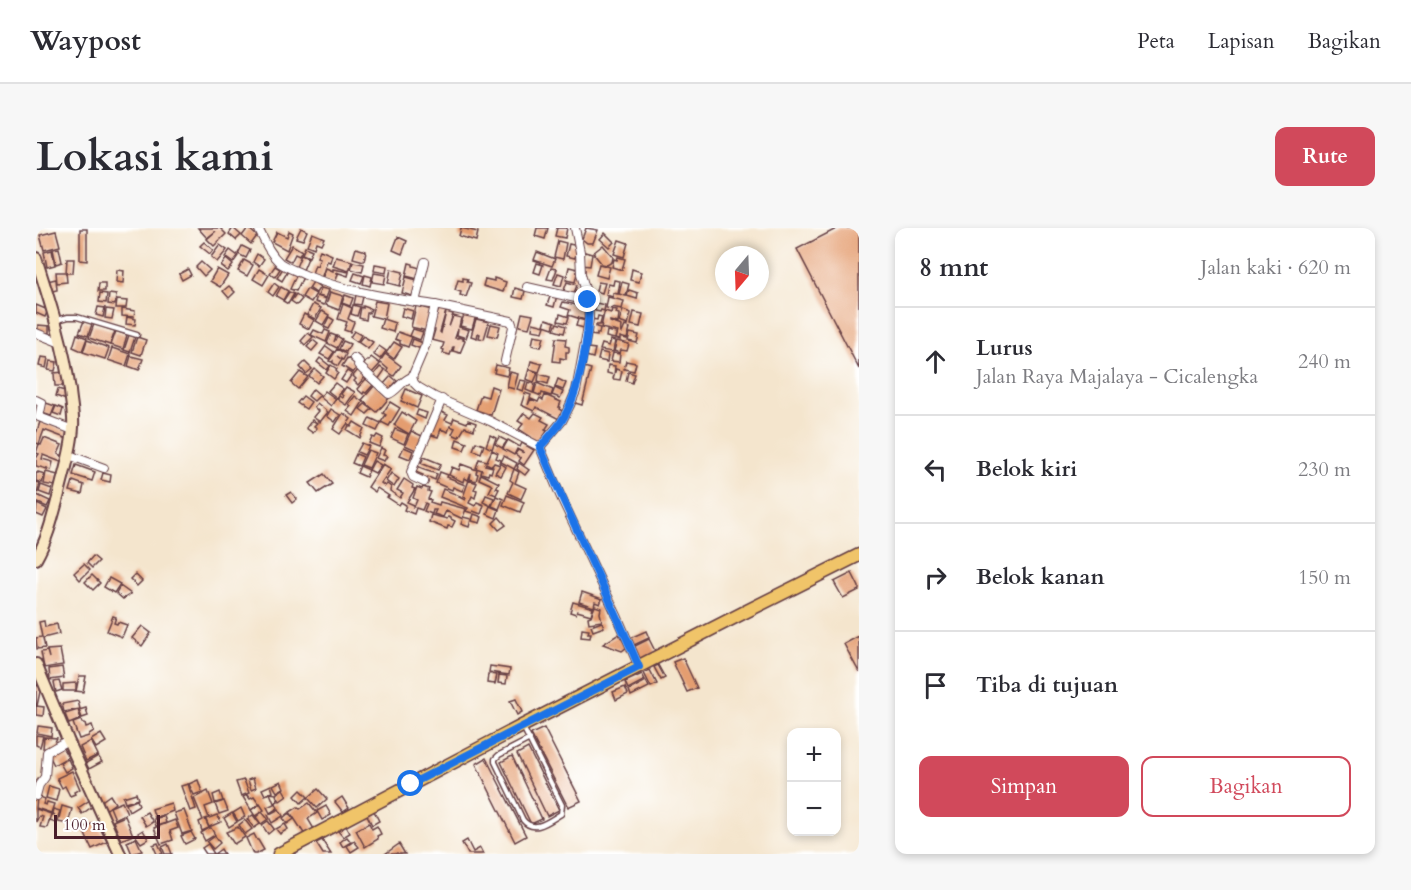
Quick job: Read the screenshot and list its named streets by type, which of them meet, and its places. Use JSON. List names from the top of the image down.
{
  "scale_bar": "100 m",
  "north": "bottom",
  "page": {
    "header": "Waypost",
    "nav": ["Peta", "Lapisan", "Bagikan"],
    "buttons": [
      "Rute",
      ["Simpan", "Bagikan"]
    ],
    "title": "Lokasi kami",
    "heading": ["8 mnt", "Jalan kaki · 620 m"],
    "list": [
      ["Lurus", "Jalan Raya Majalaya - Cicalengka", "240 m"],
      ["Belok kiri", "230 m"],
      ["Belok kanan", "150 m"],
      "Tiba di tujuan"
    ],
    "map_buttons": ["+", "−"],
    "scale": "100 m"
  }
}
